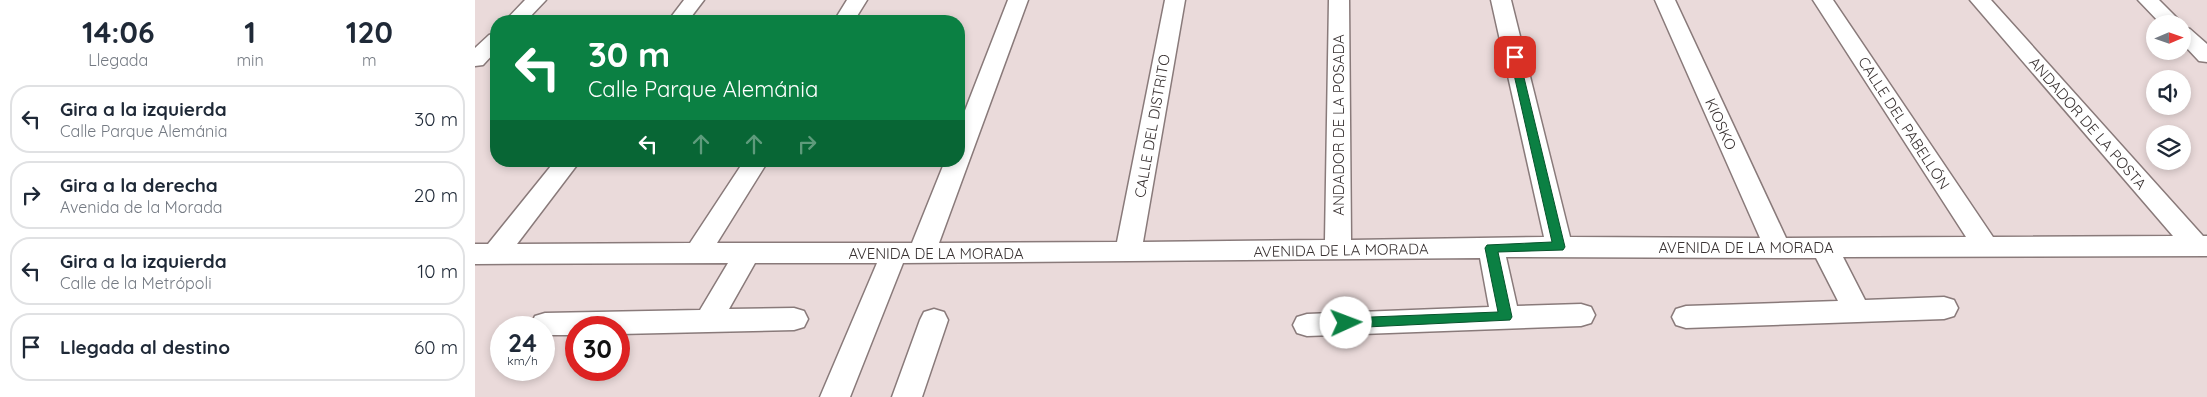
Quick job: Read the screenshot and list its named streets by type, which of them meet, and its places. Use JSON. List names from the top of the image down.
{
  "streets": {
    "street": [
      "CALLE DEL PABELLÓN",
      "ANDADOR DE LA POSTA",
      "KIOSKO",
      "ANDADOR DE LA POSADA",
      "CALLE DEL DISTRITO",
      "AVENIDA DE LA MORADA"
    ]
  },
  "crossings": [
    ["CALLE DEL PABELLÓN", "AVENIDA DE LA MORADA"],
    ["ANDADOR DE LA POSTA", "AVENIDA DE LA MORADA"],
    ["KIOSKO", "AVENIDA DE LA MORADA"],
    ["ANDADOR DE LA POSADA", "AVENIDA DE LA MORADA"],
    ["CALLE DEL DISTRITO", "AVENIDA DE LA MORADA"]
  ],
  "north": "right",
  "page": {
    "eta": [
      "14:06",
      "Llegada",
      "1",
      "min",
      "120",
      "m"
    ],
    "turn": ["30 m", "Calle Parque Alemánia"],
    "list": [
      {
        "name": "Gira a la izquierda",
        "note": "Calle Parque Alemánia",
        "value": "30 m"
      },
      {
        "name": "Gira a la derecha",
        "note": "Avenida de la Morada",
        "value": "20 m"
      },
      {
        "name": "Gira a la izquierda",
        "note": "Calle de la Metrópoli",
        "value": "10 m"
      },
      {
        "name": "Llegada al destino",
        "value": "60 m"
      }
    ],
    "speed": "24 km/h",
    "limit": "30"
  }
}
